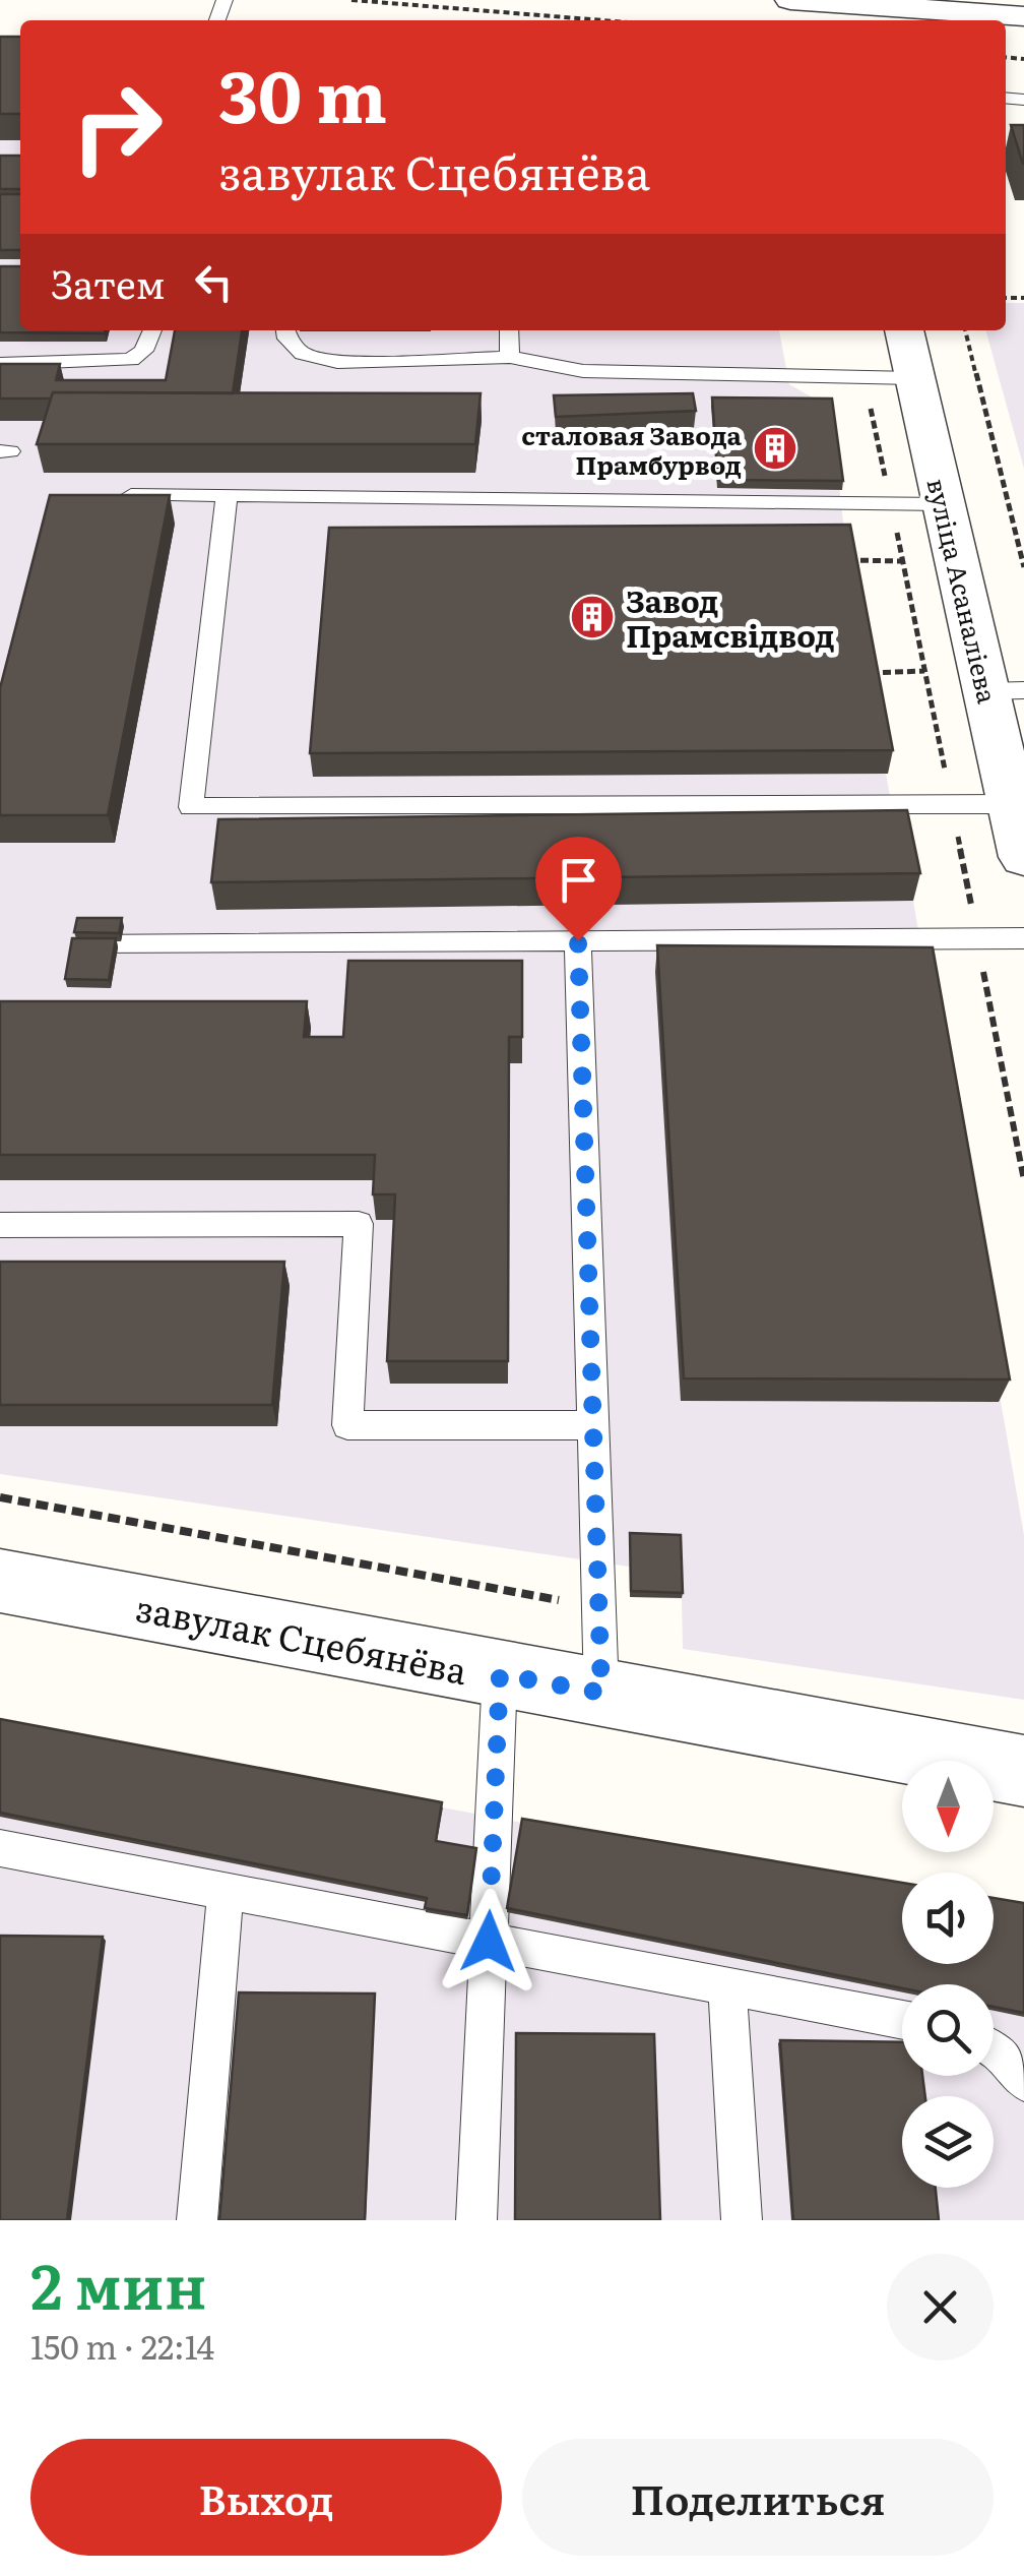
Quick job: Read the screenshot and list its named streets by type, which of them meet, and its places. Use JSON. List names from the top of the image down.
{
  "streets": {
    "street": ["вуліца Асаналіева", "завулак Сцебянёва"]
  },
  "places": {
    "building": ["сталовая Завода Прамбурвод", "Завод Прамсвідвод"]
  },
  "north": "bottom",
  "page": {
    "turn": ["30 m", "завулак Сцебянёва"],
    "then": "Затем",
    "heading": ["2 мин", "150 m · 22:14"],
    "buttons": ["Выход", "Поделиться"]
  }
}
